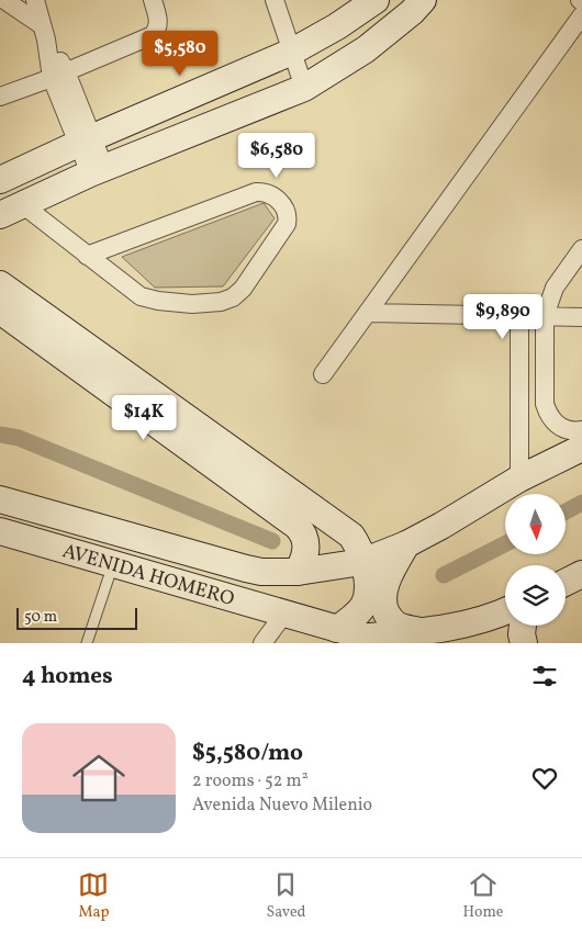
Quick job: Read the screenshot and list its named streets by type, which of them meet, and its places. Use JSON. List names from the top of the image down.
{
  "streets": {
    "street": ["AVENIDA HOMERO"]
  },
  "scale_bar": "50 m",
  "north": "bottom",
  "page": {
    "price": [
      "$5,580",
      "$6,580",
      "$9,890",
      "$14K"
    ],
    "scale": "50 m",
    "heading": "4 homes",
    "list": [
      {
        "name": "$5,580/mo",
        "note": "2 rooms · 52 m² · Avenida Nuevo Milenio"
      }
    ],
    "tabs": ["Map", "Saved", "Home"]
  }
}
